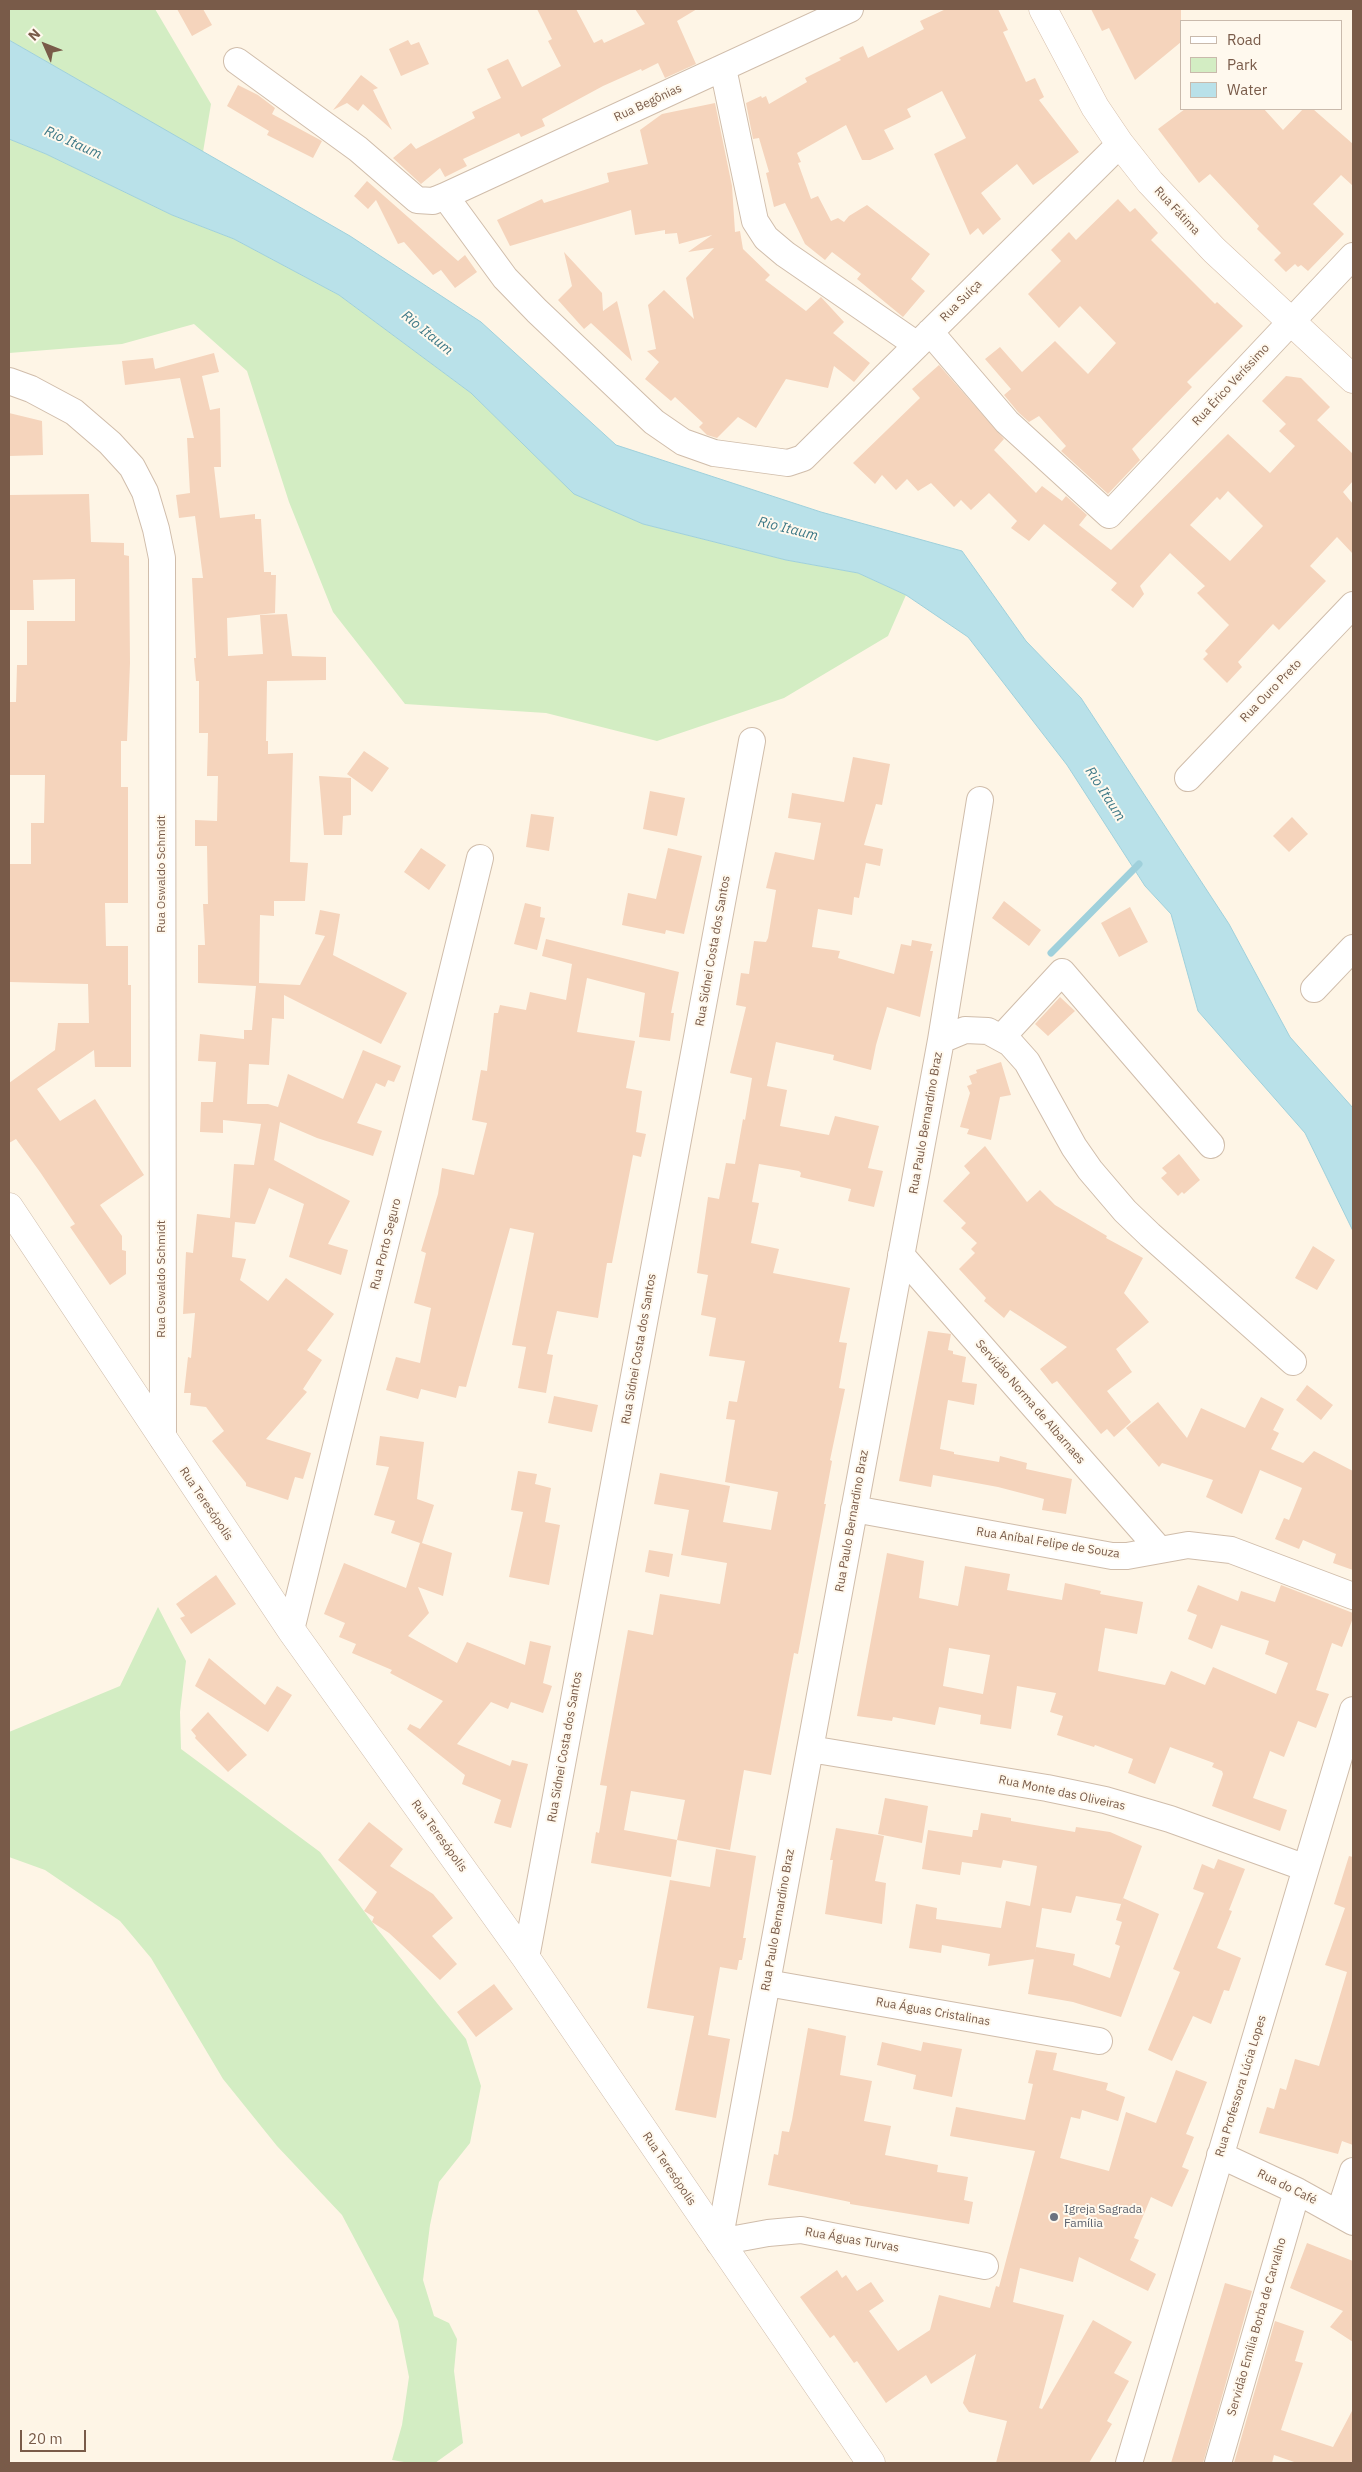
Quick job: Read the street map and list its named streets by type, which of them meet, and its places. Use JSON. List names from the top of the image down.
{
  "streets": {
    "street": [
      "Rua Begônias",
      "Rua Fátima",
      "Rua Suíça",
      "Rua Érico Veríssimo",
      "Rua Ouro Preto",
      "Rua Oswaldo Schmidt",
      "Rua Sidnei Costa dos Santos",
      "Rua Paulo Bernardino Braz",
      "Rua Porto Seguro",
      "Servidão Norma de Albarnaes",
      "Rua Teresópolis",
      "Rua Aníbal Felipe de Souza",
      "Rua Monte das Oliveiras",
      "Rua Águas Cristalinas",
      "Rua Professora Lúcia Lopes",
      "Rua do Café",
      "Rua Águas Turvas",
      "Servidão Emília Borba de Carvalho"
    ]
  },
  "crossings": [
    ["Rua Begônias", "Rua Suíça"],
    ["Rua Fátima", "Rua Suíça"],
    ["Rua Fátima", "Rua Érico Veríssimo"],
    ["Rua Suíça", "Rua Érico Veríssimo"],
    ["Rua Oswaldo Schmidt", "Rua Teresópolis"],
    ["Rua Sidnei Costa dos Santos", "Rua Teresópolis"],
    ["Rua Paulo Bernardino Braz", "Servidão Norma de Albarnaes"],
    ["Rua Paulo Bernardino Braz", "Rua Teresópolis"],
    ["Rua Paulo Bernardino Braz", "Rua Aníbal Felipe de Souza"],
    ["Rua Paulo Bernardino Braz", "Rua Monte das Oliveiras"],
    ["Rua Paulo Bernardino Braz", "Rua Águas Cristalinas"],
    ["Rua Paulo Bernardino Braz", "Rua Águas Turvas"],
    ["Rua Porto Seguro", "Rua Teresópolis"],
    ["Servidão Norma de Albarnaes", "Rua Aníbal Felipe de Souza"],
    ["Rua Teresópolis", "Rua Águas Turvas"],
    ["Rua Monte das Oliveiras", "Rua Professora Lúcia Lopes"],
    ["Rua Professora Lúcia Lopes", "Rua do Café"],
    ["Rua do Café", "Servidão Emília Borba de Carvalho"]
  ],
  "water": ["Rio Itaum"],
  "places": ["Igreja Sagrada Família"],
  "legend": ["Road", "Park", "Water"],
  "scale_bar": "20 m",
  "north": "top left"
}
